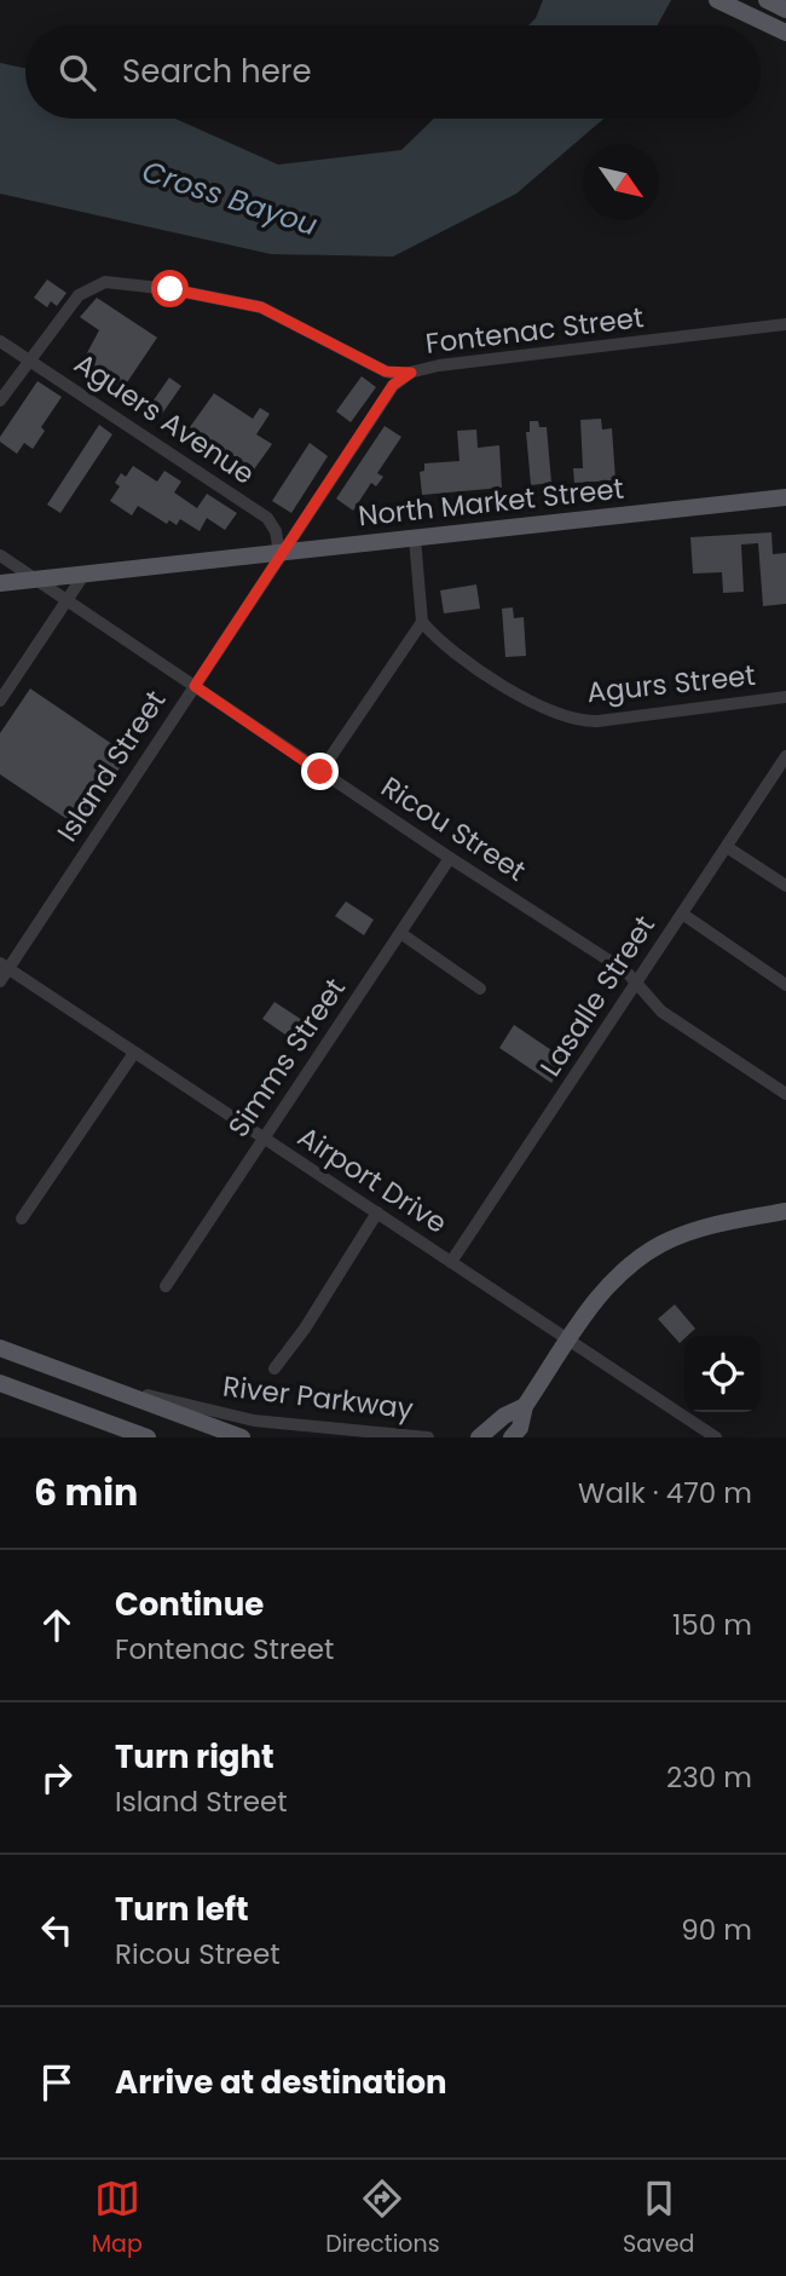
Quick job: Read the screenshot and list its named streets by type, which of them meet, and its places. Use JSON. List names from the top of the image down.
{
  "streets": {
    "main road": ["North Market Street"],
    "street": [
      "Fontenac Street",
      "Aguers Avenue",
      "Agurs Street",
      "Island Street",
      "Ricou Street",
      "Lasalle Street",
      "Simms Street",
      "Airport Drive",
      "River Parkway"
    ]
  },
  "crossings": [
    ["Fontenac Street", "Aguers Avenue"],
    ["Fontenac Street", "Island Street"],
    ["Aguers Avenue", "North Market Street"],
    ["Aguers Avenue", "Island Street"],
    ["North Market Street", "Island Street"],
    ["North Market Street", "Ricou Street"],
    ["Island Street", "Ricou Street"],
    ["Island Street", "Airport Drive"],
    ["Ricou Street", "Lasalle Street"],
    ["Ricou Street", "Simms Street"],
    ["Lasalle Street", "Airport Drive"],
    ["Simms Street", "Airport Drive"]
  ],
  "water": ["Cross Bayou"],
  "north": "bottom right",
  "page": {
    "search": "Search here",
    "heading": ["6 min", "Walk · 470 m"],
    "list": [
      ["Continue", "Fontenac Street", "150 m"],
      ["Turn right", "Island Street", "230 m"],
      ["Turn left", "Ricou Street", "90 m"],
      "Arrive at destination"
    ],
    "nav": ["Map", "Directions", "Saved"]
  }
}
